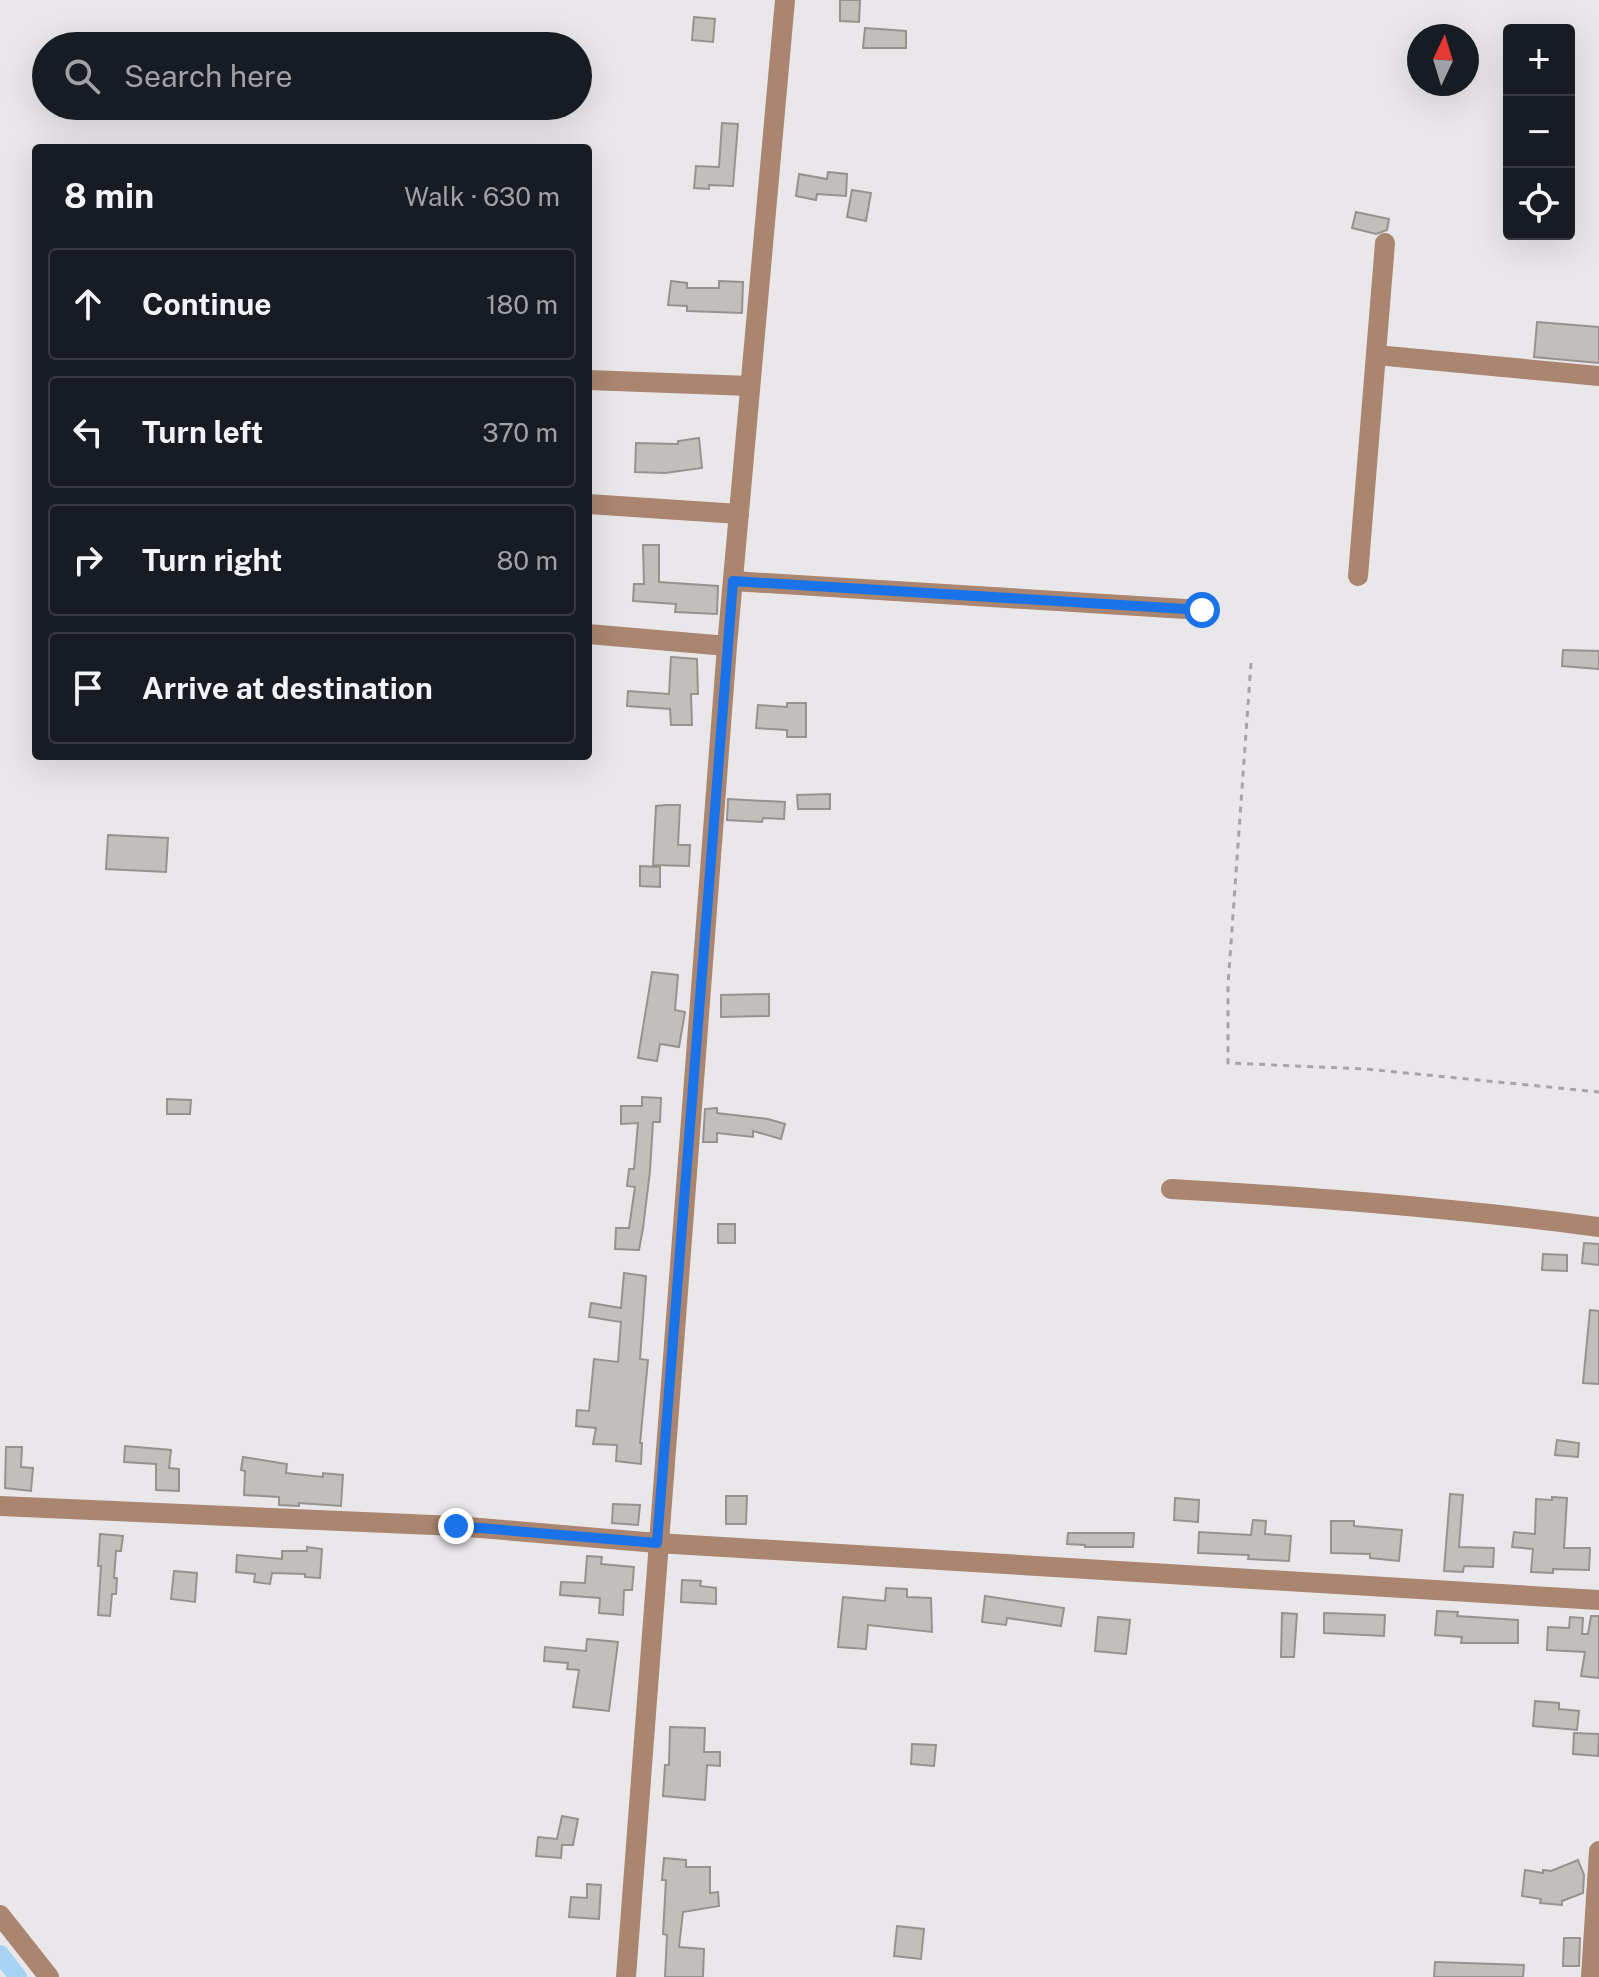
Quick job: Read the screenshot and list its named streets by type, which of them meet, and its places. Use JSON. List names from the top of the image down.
{
  "north": "top",
  "page": {
    "map_buttons": ["+", "−"],
    "search": "Search here",
    "heading": ["8 min", "Walk · 630 m"],
    "list": [
      ["Continue", "180 m"],
      ["Turn left", "370 m"],
      ["Turn right", "80 m"],
      "Arrive at destination"
    ]
  }
}
